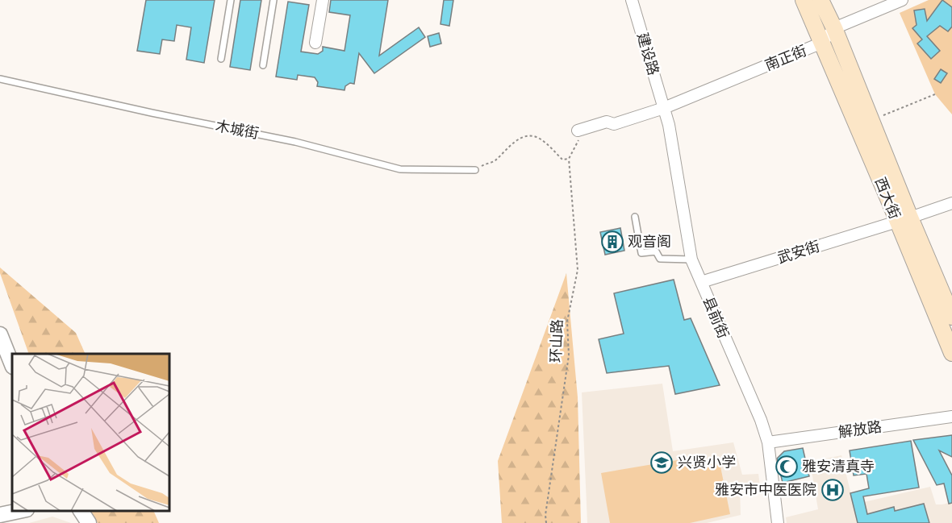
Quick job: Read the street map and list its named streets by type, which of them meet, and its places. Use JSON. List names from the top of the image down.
{
  "streets": {
    "main road": ["西大街"],
    "street": [
      "建设路",
      "南正街",
      "武安街",
      "县前街",
      "解放路"
    ],
    "lane": ["木城街"],
    "path": ["环山路"]
  },
  "crossings": [
    ["建设路", "南正街"],
    ["建设路", "县前街"],
    ["南正街", "西大街"],
    ["南正街", "县前街"],
    ["西大街", "武安街"],
    ["武安街", "县前街"],
    ["县前街", "解放路"]
  ],
  "places": {
    "building": ["观音阁"],
    "school or university": ["兴贤小学"],
    "mosque": ["雅安清真寺"],
    "hospital": ["雅安市中医医院"]
  }
}
